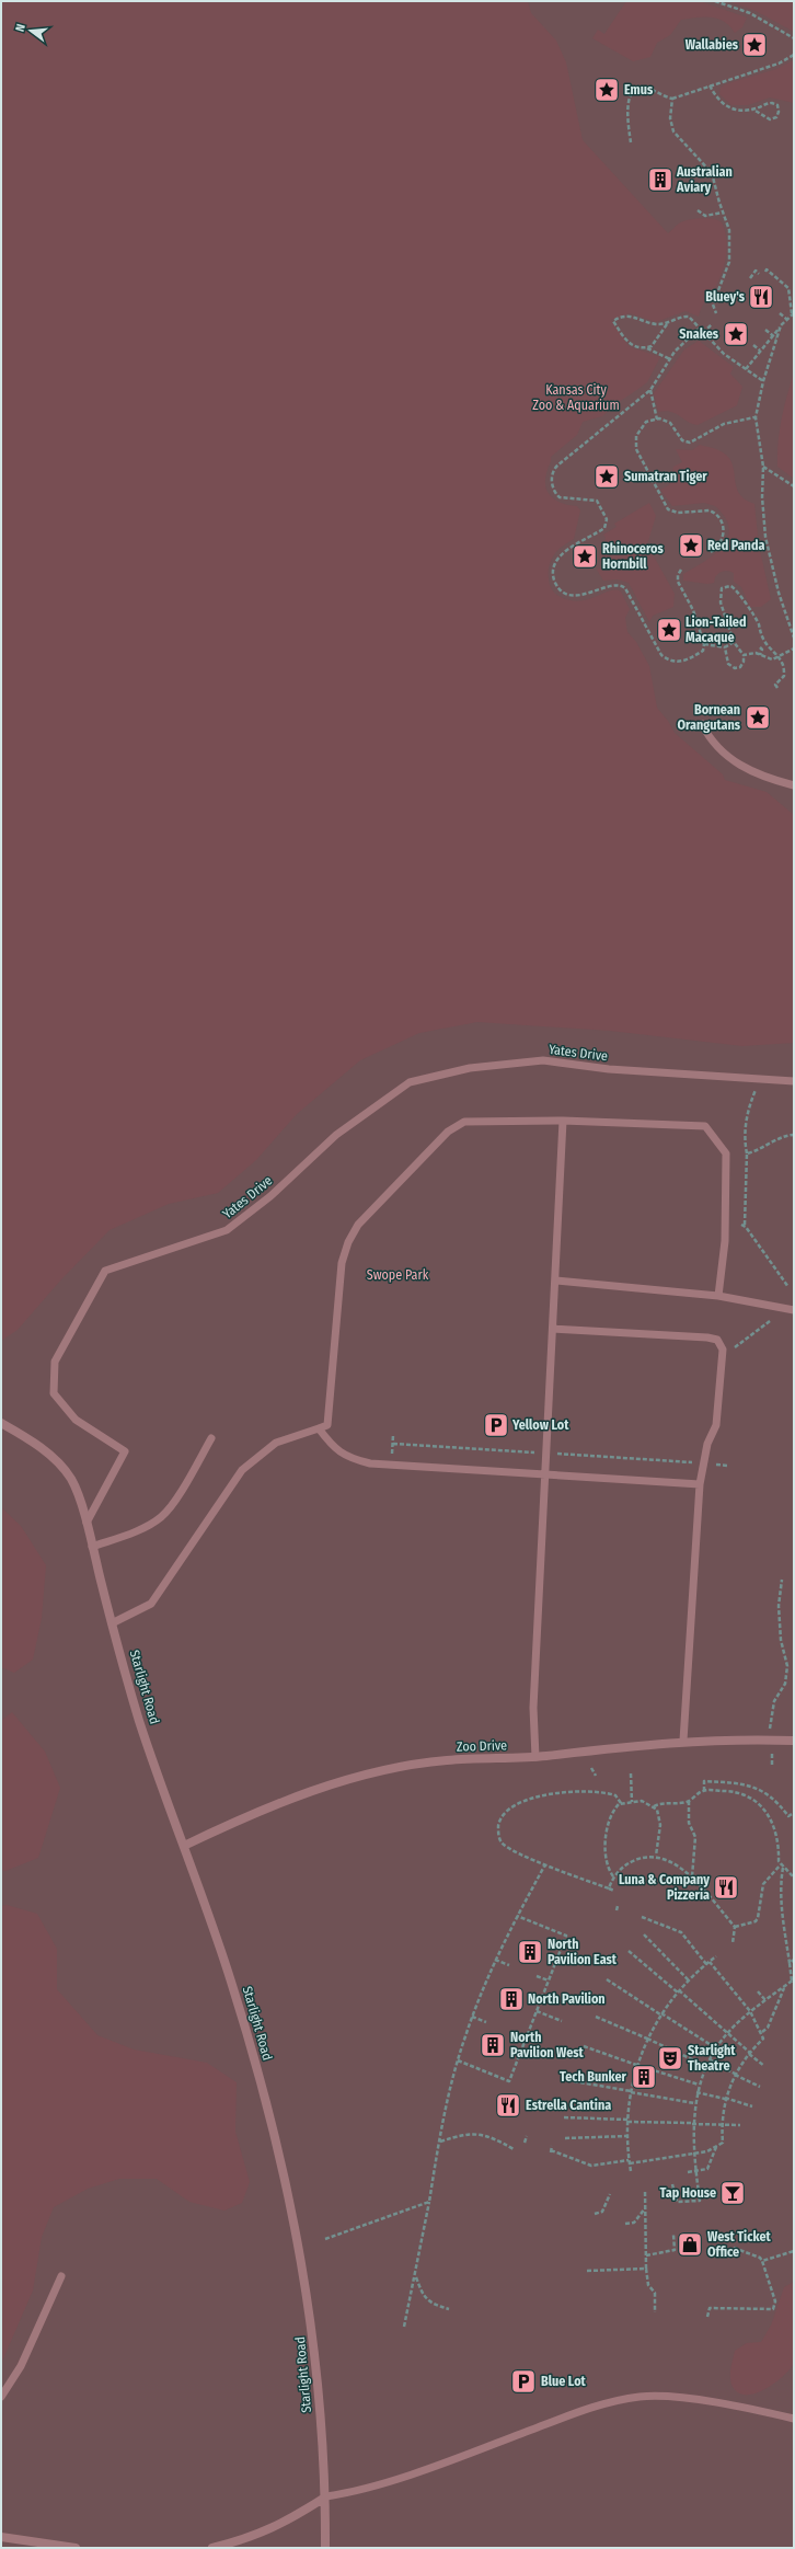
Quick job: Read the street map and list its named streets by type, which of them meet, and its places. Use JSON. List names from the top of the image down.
{
  "streets": {
    "street": ["Starlight Road", "Zoo Drive"],
    "lane": ["Yates Drive"]
  },
  "crossings": [
    ["Yates Drive", "Starlight Road"],
    ["Starlight Road", "Zoo Drive"]
  ],
  "parks": ["Kansas City Zoo & Aquarium", "Swope Park"],
  "places": {
    "place": [
      "Wallabies",
      "Emus",
      "Snakes",
      "Sumatran Tiger",
      "Red Panda",
      "Rhinoceros Hornbill",
      "Lion-Tailed Macaque",
      "Bornean Orangutans"
    ],
    "building": [
      "Australian Aviary",
      "North Pavilion East",
      "North Pavilion",
      "North Pavilion West",
      "Tech Bunker"
    ],
    "restaurant": ["Bluey's", "Luna & Company Pizzeria", "Estrella Cantina"],
    "parking": ["Yellow Lot", "Blue Lot"],
    "theatre": ["Starlight Theatre"],
    "bar": ["Tap House"],
    "shop": ["West Ticket Office"]
  },
  "north": "left"
}
